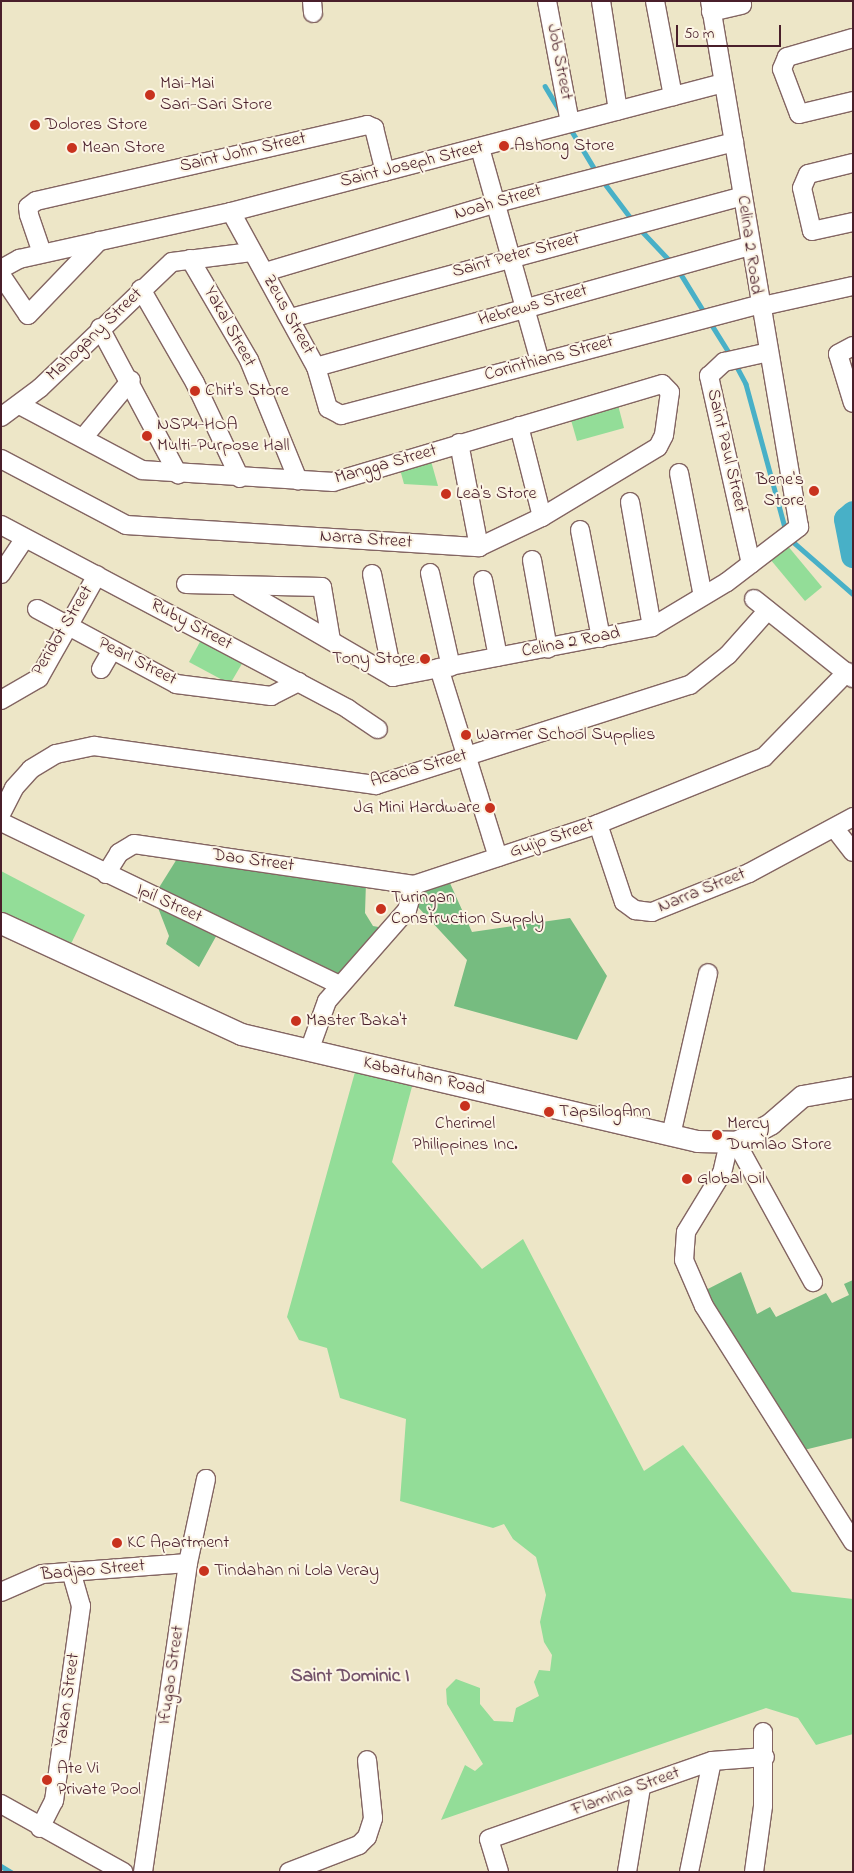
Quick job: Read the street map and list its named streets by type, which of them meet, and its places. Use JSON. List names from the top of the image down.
{
  "streets": {
    "street": [
      "Job Street",
      "Saint John Street",
      "Saint Joseph Street",
      "Noah Street",
      "Celina 2 Road",
      "Saint Peter Street",
      "Hebrews Street",
      "Zeus Street",
      "Yakal Street",
      "Mahogany Street",
      "Corinthians Street",
      "Saint Paul Street",
      "Mangga Street",
      "Narra Street",
      "Ruby Street",
      "Peridot Street",
      "Pearl Street",
      "Acacia Street",
      "Guijo Street",
      "Dao Street",
      "Ipil Street",
      "Kabatuhan Road",
      "Badjao Street",
      "Ifugao Street",
      "Yakan Street",
      "Flaminia Street"
    ]
  },
  "crossings": [
    ["Job Street", "Saint Joseph Street"],
    ["Saint John Street", "Saint Joseph Street"],
    ["Saint Joseph Street", "Celina 2 Road"],
    ["Saint Joseph Street", "Zeus Street"],
    ["Noah Street", "Celina 2 Road"],
    ["Noah Street", "Zeus Street"],
    ["Celina 2 Road", "Saint Peter Street"],
    ["Celina 2 Road", "Hebrews Street"],
    ["Celina 2 Road", "Corinthians Street"],
    ["Celina 2 Road", "Saint Paul Street"],
    ["Saint Peter Street", "Zeus Street"],
    ["Hebrews Street", "Zeus Street"],
    ["Zeus Street", "Mahogany Street"],
    ["Zeus Street", "Corinthians Street"],
    ["Yakal Street", "Mahogany Street"],
    ["Yakal Street", "Mangga Street"],
    ["Mahogany Street", "Mangga Street"],
    ["Mangga Street", "Narra Street"],
    ["Narra Street", "Guijo Street"],
    ["Ruby Street", "Peridot Street"],
    ["Ruby Street", "Pearl Street"],
    ["Peridot Street", "Pearl Street"],
    ["Guijo Street", "Dao Street"],
    ["Dao Street", "Ipil Street"],
    ["Badjao Street", "Ifugao Street"],
    ["Badjao Street", "Yakan Street"]
  ],
  "districts": ["Saint Dominic I"],
  "places": [
    "Mai-Mai Sari-Sari Store",
    "Dolores Store",
    "Ashong Store",
    "Mean Store",
    "Chit's Store",
    "NSP4-HOA Multi-Purpose Hall",
    "Bene's Store",
    "Lea's Store",
    "Tony Store",
    "Warmer School Supplies",
    "JG Mini Hardware",
    "Turingan Construction Supply",
    "Master Baka't",
    "Cherimel Philippines Inc.",
    "TapsilogAnn",
    "Mercy Dumlao Store",
    "Global Oil",
    "KC Apartment",
    "Tindahan ni Lola Veray",
    "Ate Vi Private Pool"
  ],
  "scale_bar": "50 m"
}
